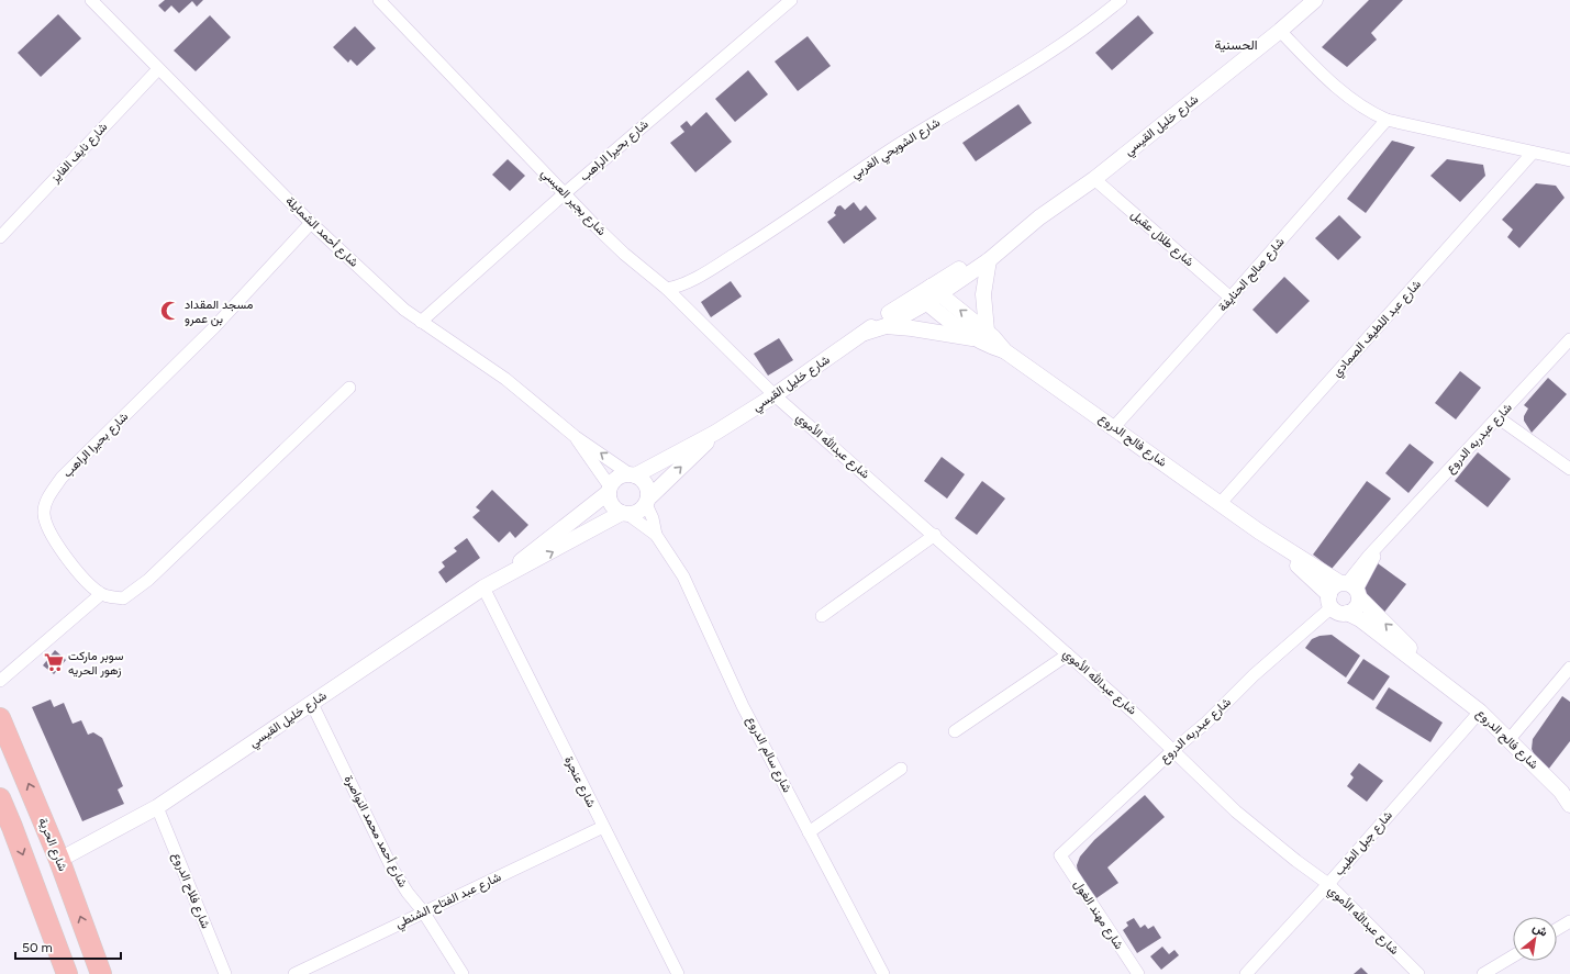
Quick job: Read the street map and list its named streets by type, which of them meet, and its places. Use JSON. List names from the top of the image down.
{
  "streets": {
    "highway": ["شارع الحرية"],
    "street": [
      "شارع خليل القيسي",
      "شارع الشويحي الغربي",
      "شارع بحيرا الراهب",
      "شارع نايف الفايز",
      "شارع بجير العبسي",
      "شارع أحمد الشمايلة",
      "شارع طلال عقيل",
      "شارع صالح الحنايفة",
      "شارع عبد اللطيف الصمادي",
      "شارع عبدربه الدروع",
      "شارع فالح الدروع",
      "شارع عبدالله الأموي",
      "شارع سالم الدروع",
      "شارع عنجرة",
      "شارع أحمد محمد النواصرة",
      "شارع جبل الطيب",
      "شارع فلاح الدروع",
      "شارع عبد الفتاح الشنطي",
      "شارع مهند الغول"
    ]
  },
  "crossings": [
    ["شارع خليل القيسي", "شارع بجير العبسي"],
    ["شارع خليل القيسي", "شارع أحمد الشمايلة"],
    ["شارع خليل القيسي", "شارع طلال عقيل"],
    ["شارع خليل القيسي", "شارع فالح الدروع"],
    ["شارع خليل القيسي", "شارع عبدالله الأموي"],
    ["شارع خليل القيسي", "شارع سالم الدروع"],
    ["شارع خليل القيسي", "شارع عنجرة"],
    ["شارع خليل القيسي", "شارع أحمد محمد النواصرة"],
    ["شارع خليل القيسي", "شارع الحرية"],
    ["شارع خليل القيسي", "شارع فلاح الدروع"],
    ["شارع الشويحي الغربي", "شارع بجير العبسي"],
    ["شارع بحيرا الراهب", "شارع بجير العبسي"],
    ["شارع بحيرا الراهب", "شارع أحمد الشمايلة"],
    ["شارع نايف الفايز", "شارع أحمد الشمايلة"],
    ["شارع بجير العبسي", "شارع عبدالله الأموي"],
    ["شارع أحمد الشمايلة", "شارع سالم الدروع"],
    ["شارع طلال عقيل", "شارع صالح الحنايفة"],
    ["شارع صالح الحنايفة", "شارع فالح الدروع"],
    ["شارع عبد اللطيف الصمادي", "شارع فالح الدروع"],
    ["شارع عبدربه الدروع", "شارع فالح الدروع"],
    ["شارع عبدربه الدروع", "شارع عبدالله الأموي"],
    ["شارع عبدربه الدروع", "شارع مهند الغول"],
    ["شارع فالح الدروع", "شارع جبل الطيب"],
    ["شارع عبدالله الأموي", "شارع جبل الطيب"],
    ["شارع عنجرة", "شارع عبد الفتاح الشنطي"],
    ["شارع أحمد محمد النواصرة", "شارع عبد الفتاح الشنطي"]
  ],
  "districts": ["الحسنية"],
  "places": {
    "mosque": ["مسجد المقداد بن عمرو"],
    "supermarket": ["سوبر ماركت زهور الحريه"]
  },
  "scale_bar": "50 m",
  "north": "top right"
}
